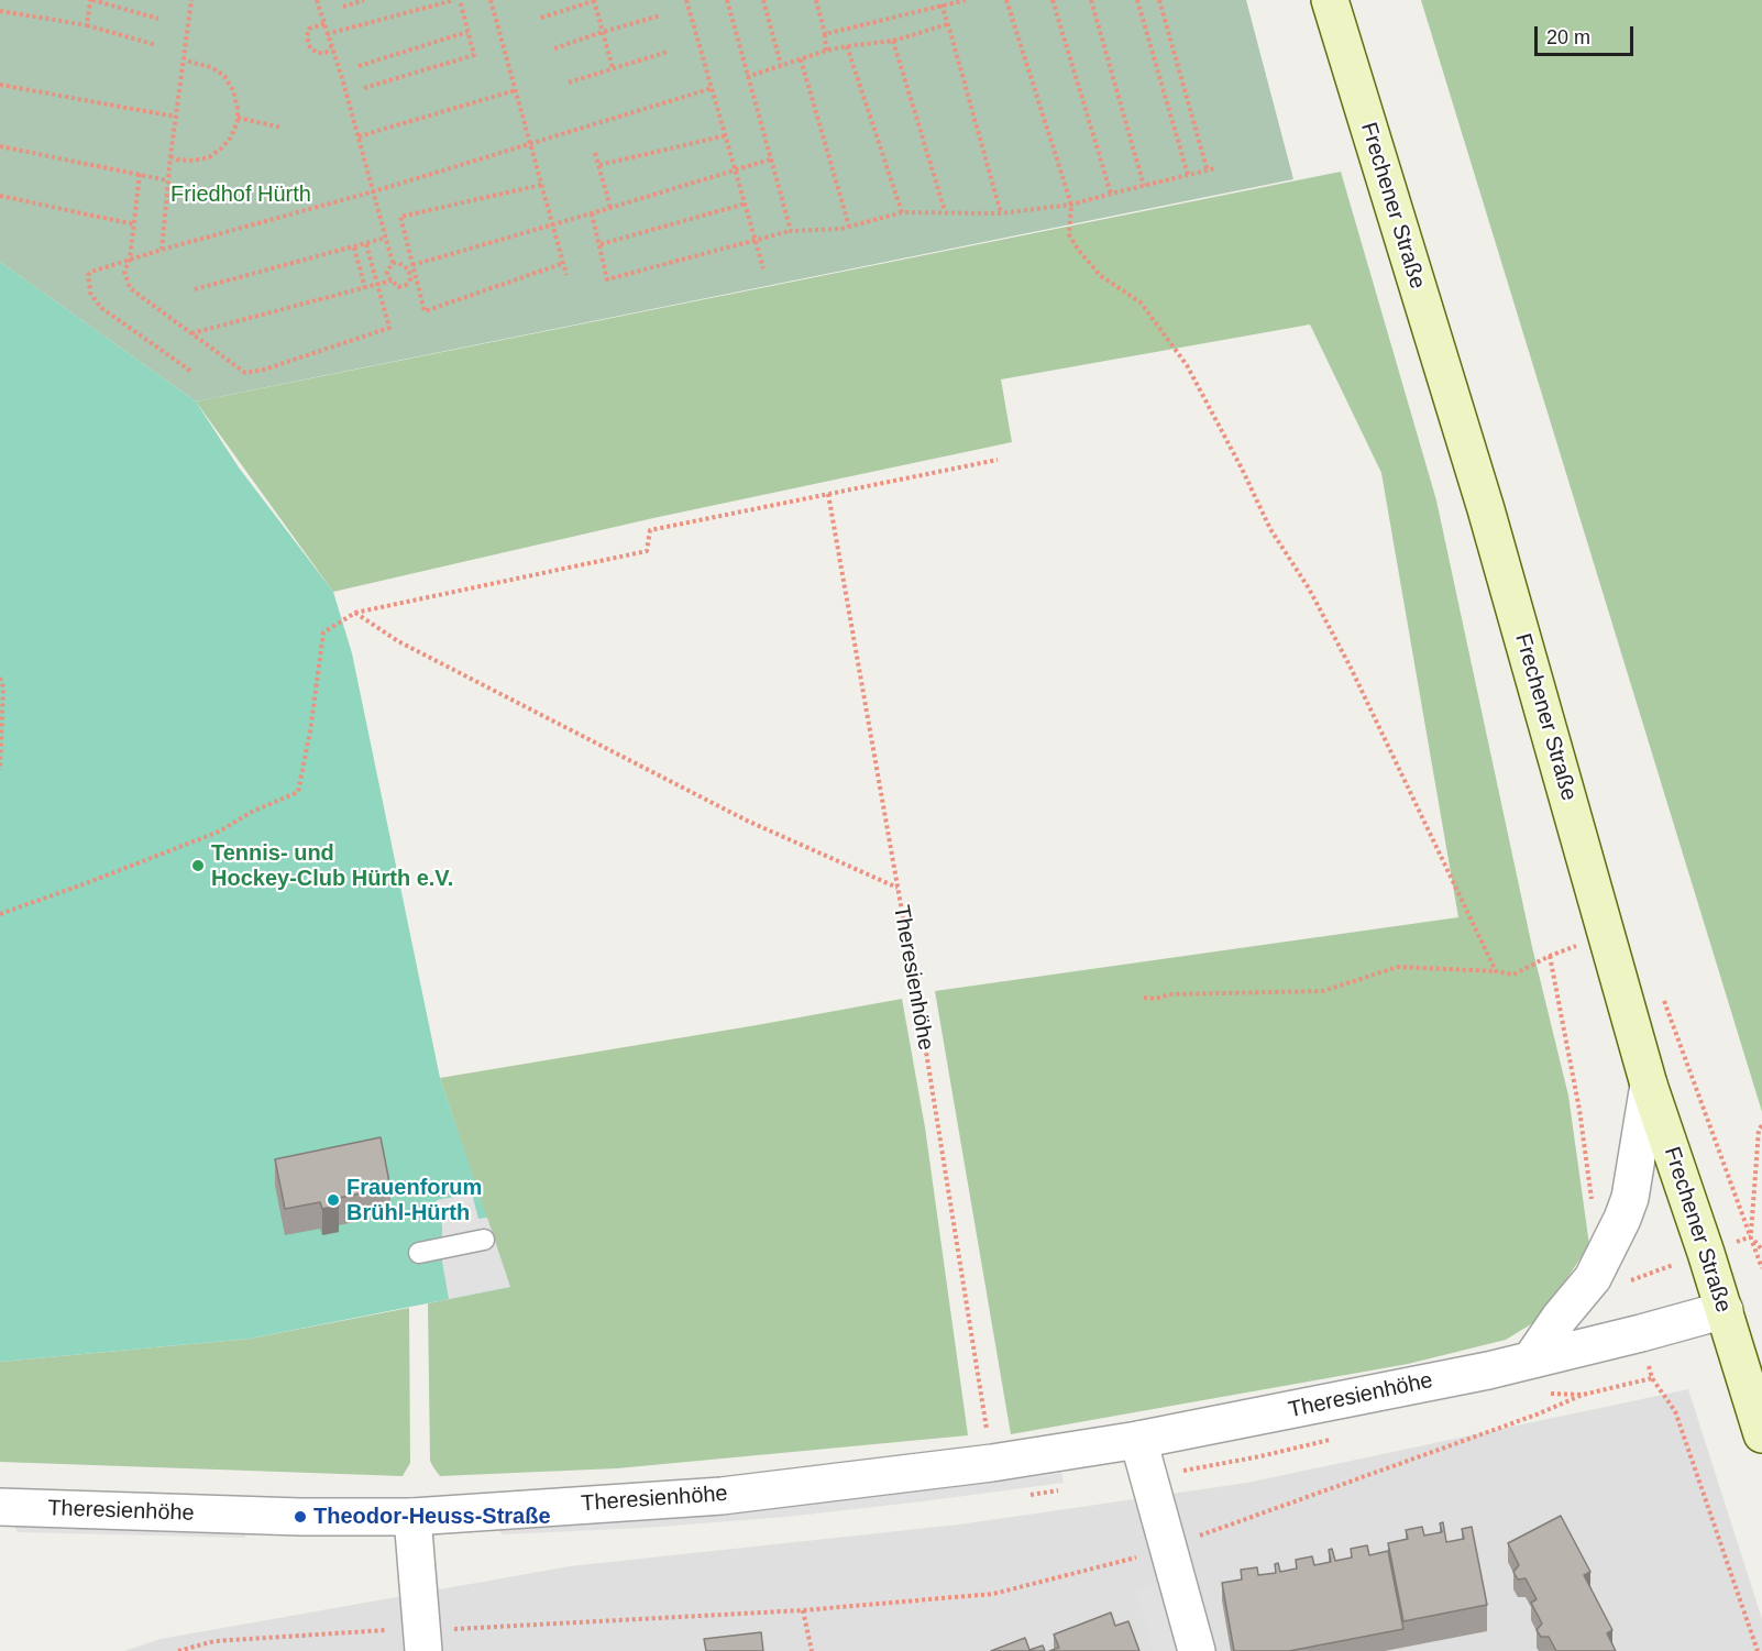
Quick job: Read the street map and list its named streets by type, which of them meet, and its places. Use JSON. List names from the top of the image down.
{
  "streets": {
    "main road": ["Frechener Straße"],
    "street": ["Theresienhöhe"]
  },
  "crossings": [
    ["Frechener Straße", "Theresienhöhe"]
  ],
  "parks": ["Friedhof Hürth"],
  "places": ["Tennis- und Hockey-Club Hürth e.V.", "Frauenforum Brühl-Hürth", "Theodor-Heuss-Straße"],
  "scale_bar": "20 m"
}
